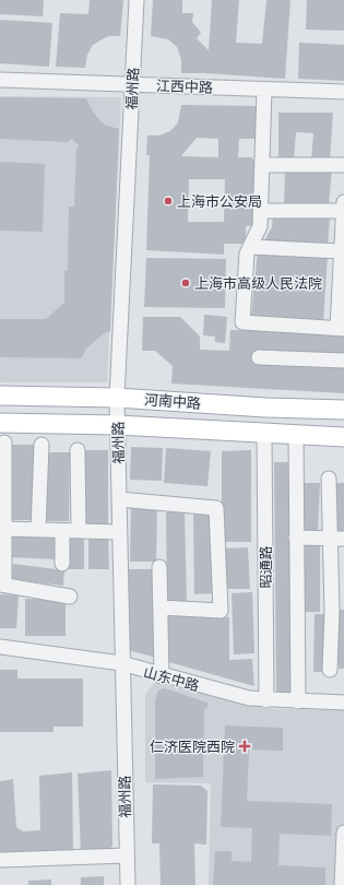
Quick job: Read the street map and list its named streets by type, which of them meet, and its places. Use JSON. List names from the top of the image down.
{
  "streets": {
    "main road": ["河南中路"],
    "street": [
      "江西中路",
      "福州路",
      "昭通路",
      "山东中路"
    ]
  },
  "crossings": [
    ["江西中路", "福州路"],
    ["福州路", "河南中路"],
    ["福州路", "山东中路"],
    ["河南中路", "昭通路"],
    ["昭通路", "山东中路"]
  ],
  "places": {
    "other": ["上海市公安局", "上海市高级人民法院"],
    "health": ["仁济医院西院"]
  }
}
